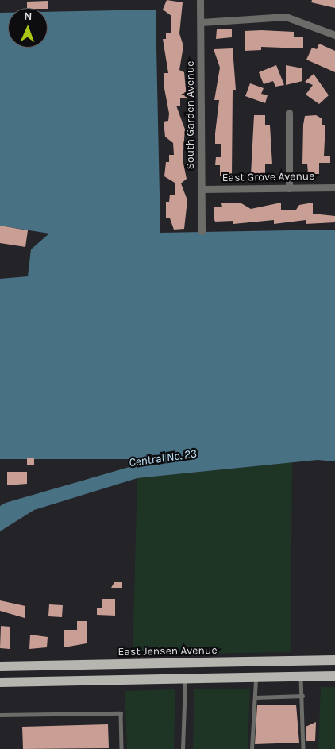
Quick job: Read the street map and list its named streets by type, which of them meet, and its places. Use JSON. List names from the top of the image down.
{
  "streets": {
    "main road": ["East Jensen Avenue"],
    "street": ["South Garden Avenue", "East Grove Avenue"]
  },
  "crossings": [
    ["South Garden Avenue", "East Grove Avenue"]
  ],
  "water": ["Central No. 23"],
  "north": "top"
}
